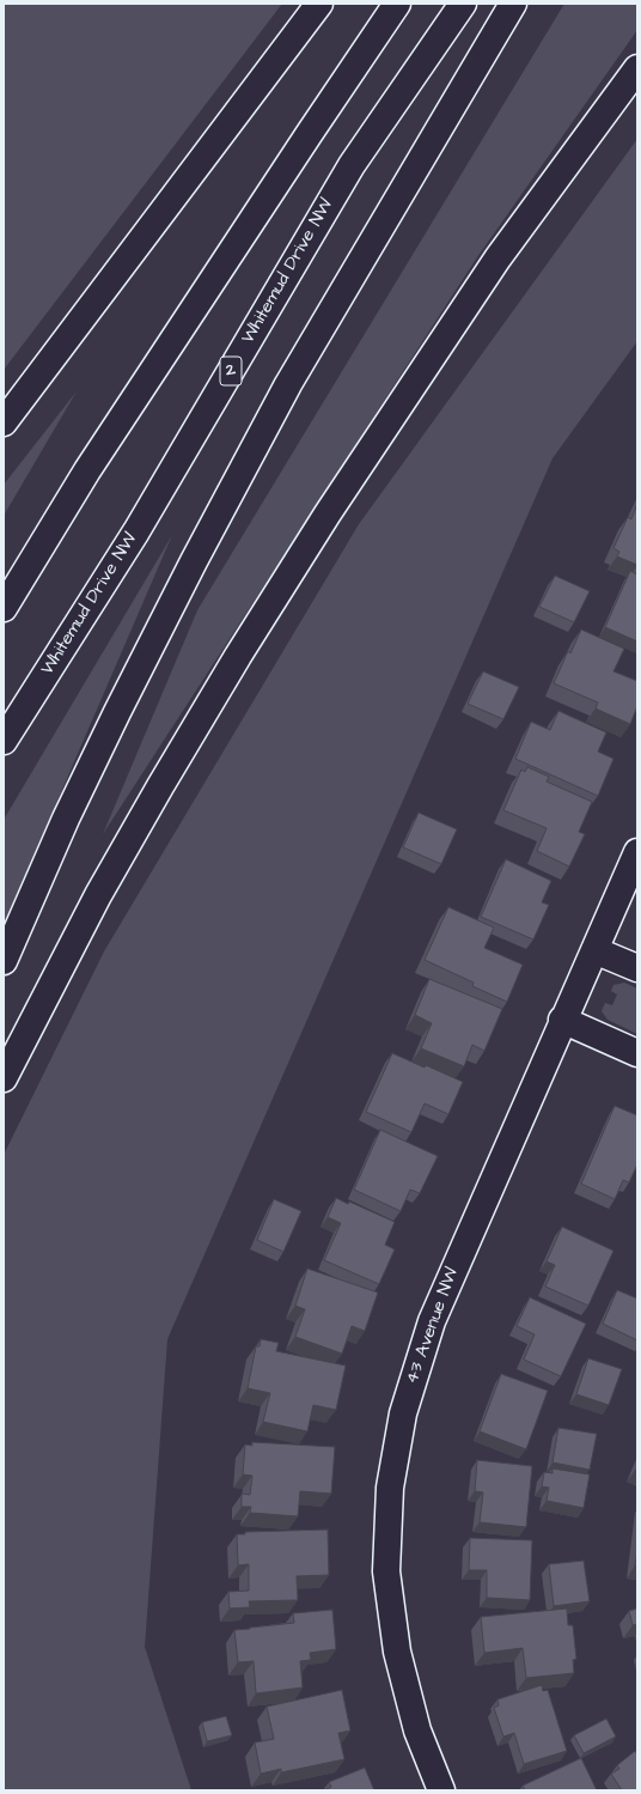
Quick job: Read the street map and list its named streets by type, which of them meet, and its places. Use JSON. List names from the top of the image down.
{
  "streets": {
    "main road": ["Whitemud Drive NW", "2", "43 Avenue NW"]
  }
}
